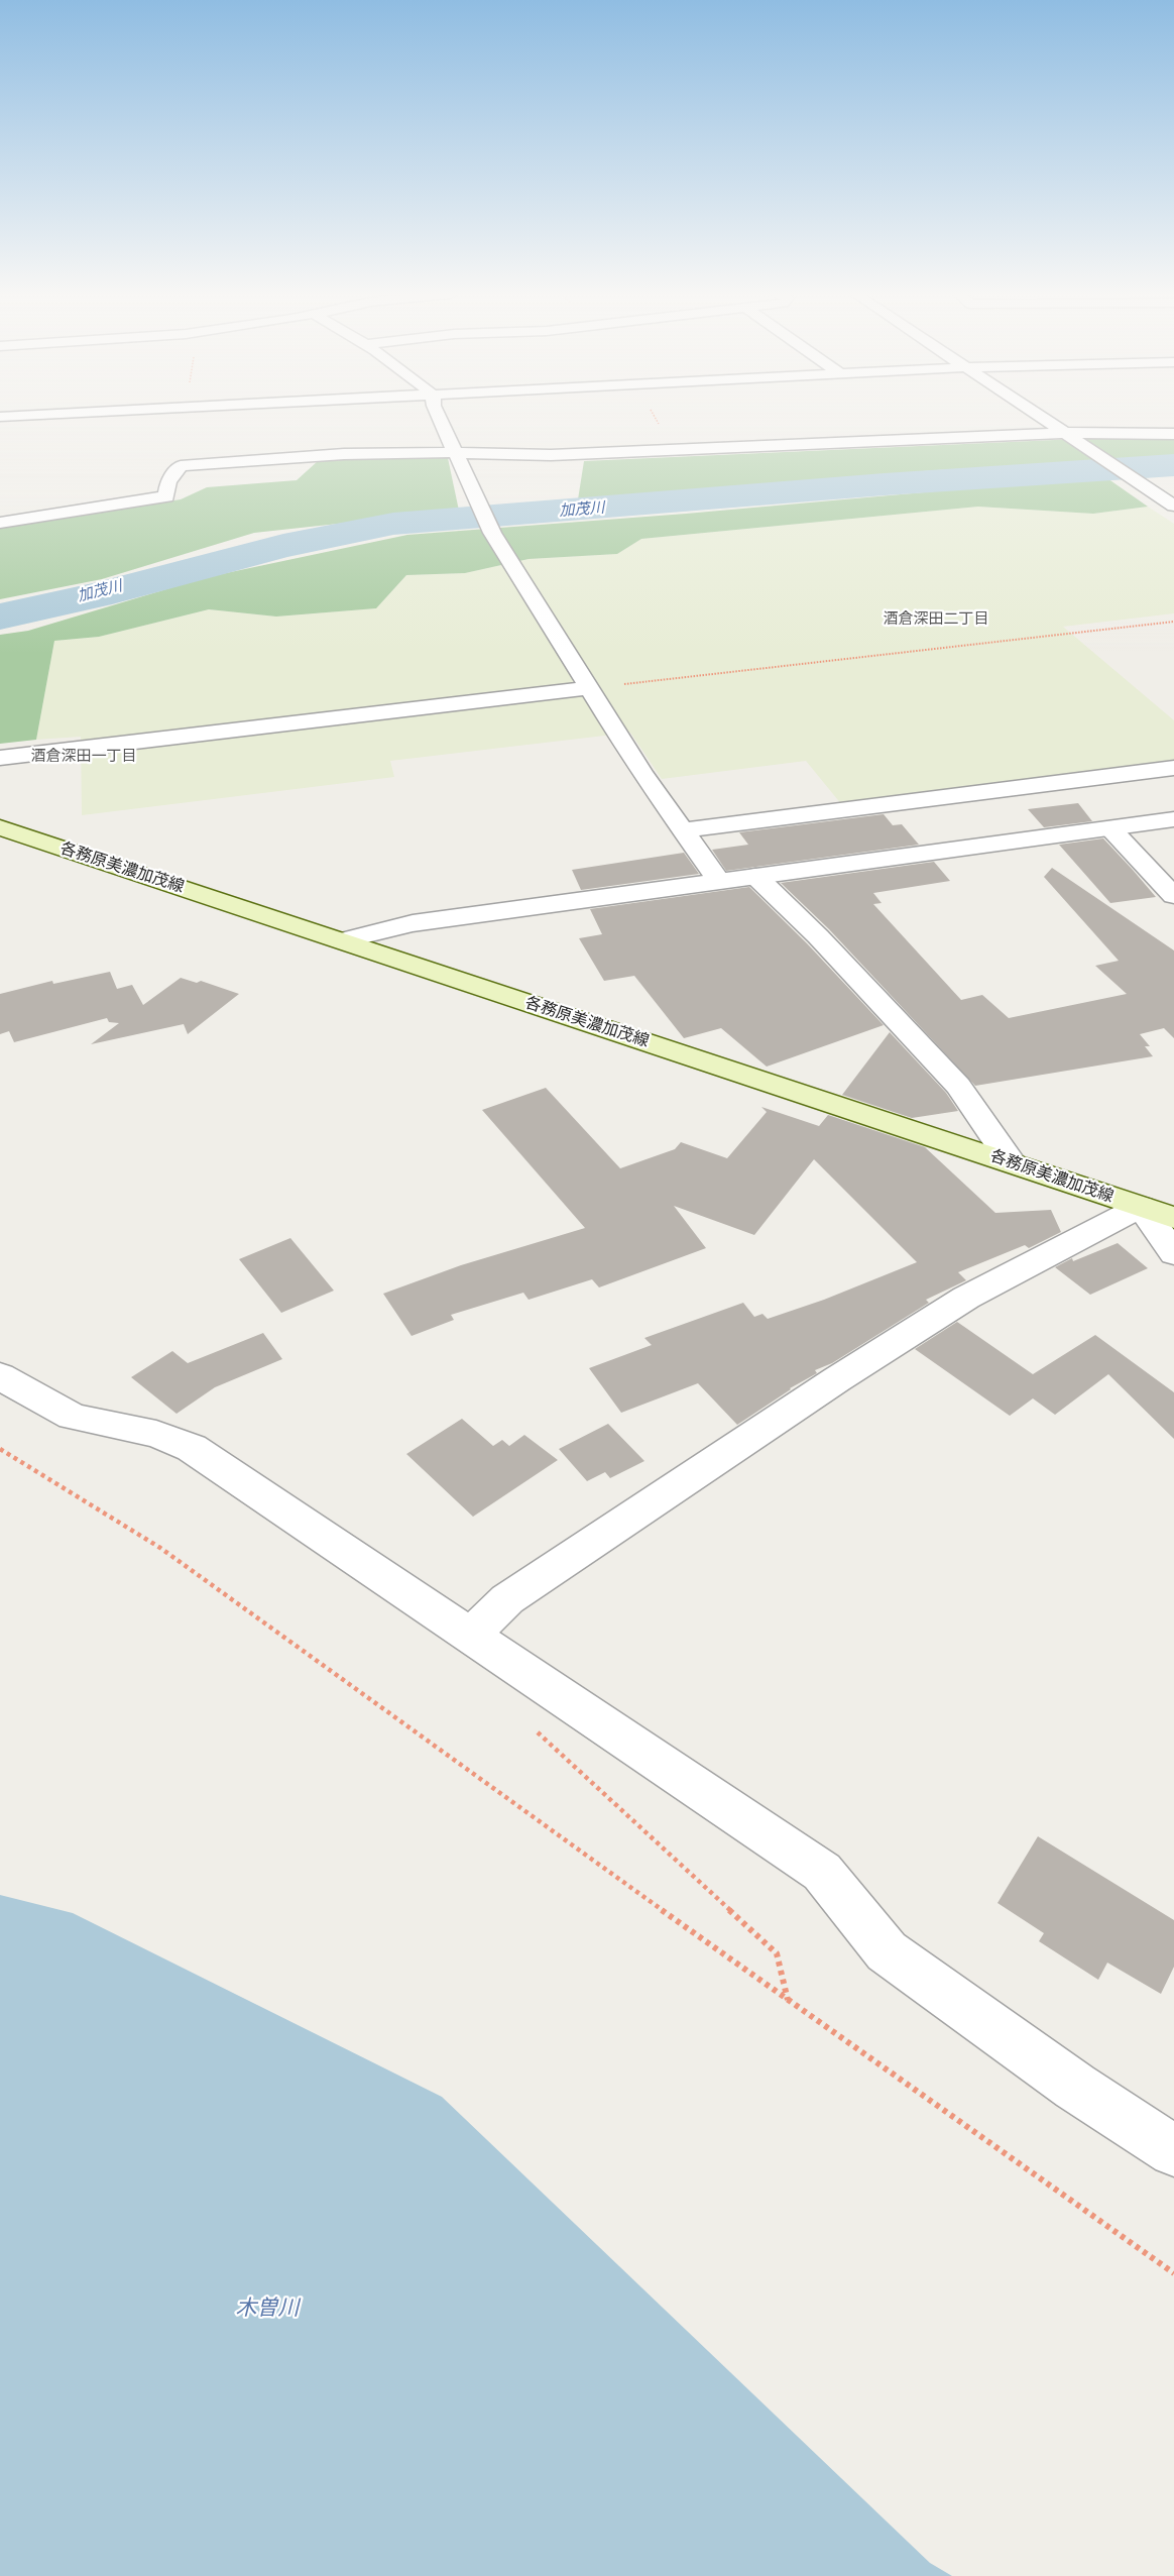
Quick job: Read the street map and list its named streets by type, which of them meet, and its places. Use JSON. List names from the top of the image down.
{
  "streets": {
    "main road": ["各務原美濃加茂線"]
  },
  "districts": ["酒倉深田二丁目", "酒倉深田一丁目"],
  "water": ["加茂川", "木曽川"]
}
